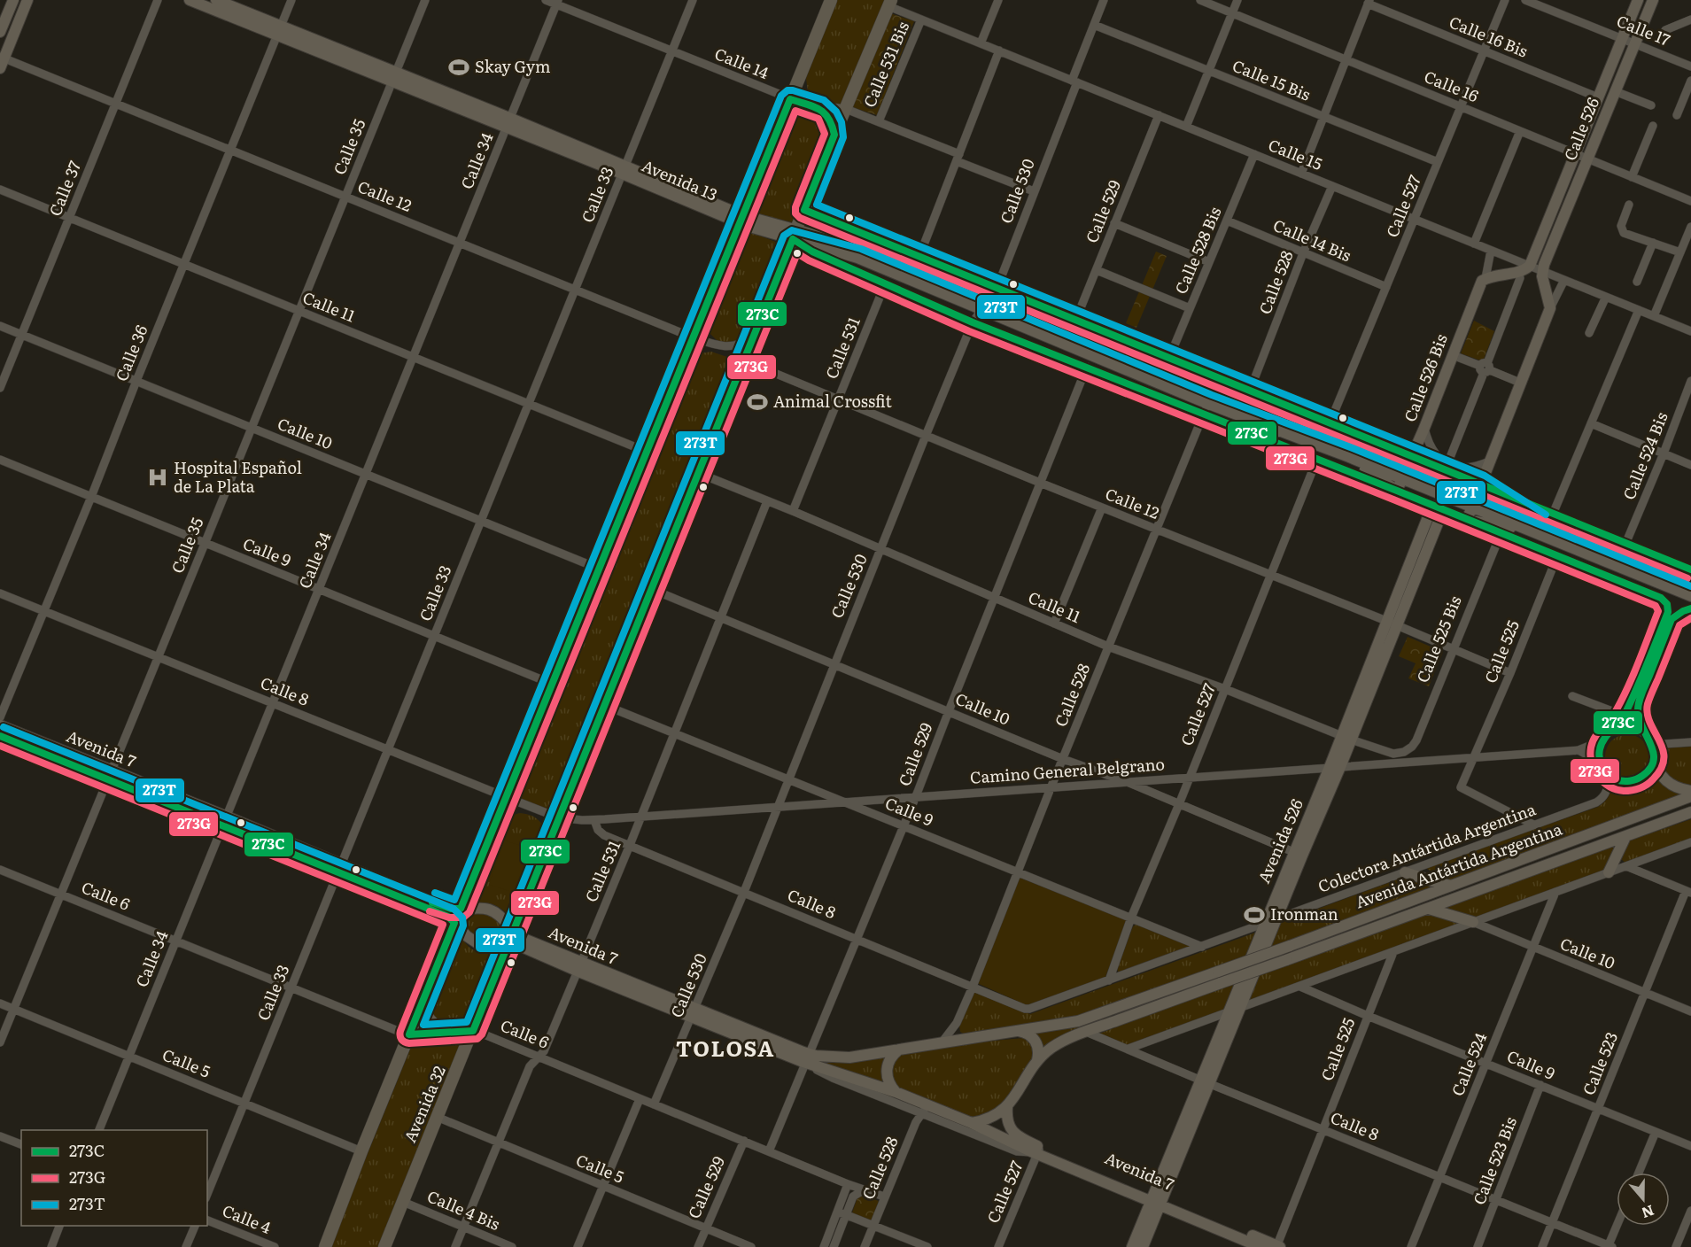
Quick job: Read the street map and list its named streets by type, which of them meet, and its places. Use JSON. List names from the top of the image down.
{
  "streets": {
    "highway": ["Avenida 32"],
    "main road": [
      "Calle 526",
      "Avenida 13",
      "Calle 526 Bis",
      "Avenida 7",
      "Avenida 526",
      "Avenida Antártida Argentina"
    ],
    "street": [
      "Calle 17",
      "Calle 16 Bis",
      "Calle 14",
      "Calle 531 Bis",
      "Calle 15 Bis",
      "Calle 16",
      "Calle 35",
      "Calle 15",
      "Calle 34",
      "Calle 37",
      "Calle 530",
      "Calle 33",
      "Calle 12",
      "Calle 527",
      "Calle 529",
      "Calle 14 Bis",
      "Calle 528 Bis",
      "Calle 528",
      "Calle 11",
      "Calle 531",
      "Calle 36",
      "Calle 10",
      "Calle 524 Bis",
      "Calle 9",
      "Calle 525 Bis",
      "Calle 525",
      "Calle 8",
      "Camino General Belgrano",
      "Colectora Antártida Argentina",
      "Calle 6",
      "Calle 5",
      "Calle 523",
      "Calle 524",
      "Calle 523 Bis",
      "Calle 4 Bis",
      "Calle 4"
    ]
  },
  "crossings": [
    ["Calle 17", "Calle 526"],
    ["Calle 16 Bis", "Calle 526"],
    ["Calle 16 Bis", "Calle 527"],
    ["Calle 14", "Calle 531 Bis"],
    ["Calle 14", "Calle 34"],
    ["Calle 14", "Calle 530"],
    ["Calle 14", "Calle 33"],
    ["Calle 14", "Avenida 32"],
    ["Calle 531 Bis", "Calle 15"],
    ["Calle 15 Bis", "Calle 530"],
    ["Calle 15 Bis", "Calle 527"],
    ["Calle 16", "Calle 526"],
    ["Calle 16", "Calle 527"],
    ["Calle 526", "Calle 15"],
    ["Calle 35", "Avenida 13"],
    ["Calle 35", "Calle 12"],
    ["Calle 35", "Calle 11"],
    ["Calle 35", "Calle 10"],
    ["Calle 35", "Calle 9"],
    ["Calle 35", "Calle 8"],
    ["Calle 35", "Avenida 7"],
    ["Calle 35", "Calle 6"],
    ["Calle 35", "Calle 5"],
    ["Calle 15", "Calle 530"],
    ["Calle 15", "Calle 527"],
    ["Calle 15", "Calle 529"],
    ["Calle 15", "Calle 528 Bis"],
    ["Calle 15", "Calle 528"],
    ["Calle 15", "Calle 526 Bis"],
    ["Calle 15", "Avenida 32"],
    ["Calle 34", "Avenida 13"],
    ["Calle 34", "Calle 12"],
    ["Calle 34", "Calle 11"],
    ["Calle 34", "Calle 10"],
    ["Calle 34", "Calle 9"],
    ["Calle 34", "Calle 8"],
    ["Calle 34", "Avenida 7"],
    ["Calle 34", "Calle 6"],
    ["Calle 34", "Calle 5"],
    ["Avenida 13", "Calle 530"],
    ["Avenida 13", "Calle 33"],
    ["Avenida 13", "Calle 528"],
    ["Avenida 13", "Calle 36"],
    ["Avenida 13", "Calle 526 Bis"],
    ["Avenida 13", "Avenida 32"],
    ["Calle 37", "Calle 12"],
    ["Calle 37", "Calle 11"],
    ["Calle 37", "Calle 10"],
    ["Calle 530", "Calle 12"],
    ["Calle 530", "Calle 11"],
    ["Calle 530", "Calle 10"],
    ["Calle 530", "Calle 9"],
    ["Calle 530", "Calle 8"],
    ["Calle 530", "Avenida 7"],
    ["Calle 530", "Camino General Belgrano"],
    ["Calle 530", "Calle 6"],
    ["Calle 33", "Calle 12"],
    ["Calle 33", "Calle 11"],
    ["Calle 33", "Calle 10"],
    ["Calle 33", "Calle 9"],
    ["Calle 33", "Calle 8"],
    ["Calle 33", "Avenida 7"],
    ["Calle 33", "Calle 6"],
    ["Calle 33", "Calle 5"],
    ["Calle 12", "Calle 527"],
    ["Calle 12", "Calle 529"],
    ["Calle 12", "Calle 528"],
    ["Calle 12", "Calle 531"],
    ["Calle 12", "Calle 36"],
    ["Calle 12", "Calle 525 Bis"],
    ["Calle 12", "Calle 525"],
    ["Calle 12", "Avenida 526"],
    ["Calle 12", "Avenida 32"],
    ["Calle 527", "Calle 14 Bis"],
    ["Calle 527", "Calle 11"],
    ["Calle 527", "Calle 10"],
    ["Calle 527", "Calle 9"],
    ["Calle 527", "Avenida 7"],
    ["Calle 527", "Camino General Belgrano"],
    ["Calle 527", "Colectora Antártida Argentina"],
    ["Calle 529", "Calle 11"],
    ["Calle 529", "Calle 10"],
    ["Calle 529", "Calle 9"],
    ["Calle 529", "Calle 8"],
    ["Calle 529", "Avenida 7"],
    ["Calle 529", "Camino General Belgrano"],
    ["Calle 529", "Calle 6"],
    ["Calle 529", "Calle 5"],
    ["Calle 14 Bis", "Calle 528 Bis"],
    ["Calle 14 Bis", "Calle 528"],
    ["Calle 528", "Calle 11"],
    ["Calle 528", "Calle 10"],
    ["Calle 528", "Calle 9"],
    ["Calle 528", "Calle 8"],
    ["Calle 528", "Avenida 7"],
    ["Calle 528", "Camino General Belgrano"],
    ["Calle 528", "Avenida Antártida Argentina"],
    ["Calle 528", "Calle 6"],
    ["Calle 11", "Calle 531"],
    ["Calle 11", "Calle 36"],
    ["Calle 11", "Calle 525 Bis"],
    ["Calle 11", "Avenida 526"],
    ["Calle 11", "Avenida 32"],
    ["Calle 531", "Calle 10"],
    ["Calle 531", "Calle 9"],
    ["Calle 531", "Calle 8"],
    ["Calle 531", "Avenida 7"],
    ["Calle 531", "Camino General Belgrano"],
    ["Calle 531", "Calle 6"],
    ["Calle 531", "Calle 5"],
    ["Calle 531", "Calle 4 Bis"],
    ["Calle 36", "Calle 10"],
    ["Calle 36", "Calle 9"],
    ["Calle 36", "Calle 8"],
    ["Calle 10", "Camino General Belgrano"],
    ["Calle 10", "Avenida 526"],
    ["Calle 10", "Calle 523"],
    ["Calle 10", "Calle 524"],
    ["Calle 10", "Avenida 32"],
    ["Calle 9", "Calle 525"],
    ["Calle 9", "Camino General Belgrano"],
    ["Calle 9", "Colectora Antártida Argentina"],
    ["Calle 9", "Calle 523"],
    ["Calle 9", "Calle 524"],
    ["Calle 9", "Avenida 32"],
    ["Calle 9", "Calle 523 Bis"],
    ["Calle 525", "Calle 8"],
    ["Calle 525", "Avenida 7"],
    ["Calle 525", "Camino General Belgrano"],
    ["Calle 525", "Colectora Antártida Argentina"],
    ["Calle 8", "Camino General Belgrano"],
    ["Calle 8", "Avenida 526"],
    ["Calle 8", "Colectora Antártida Argentina"],
    ["Calle 8", "Avenida Antártida Argentina"],
    ["Calle 8", "Calle 523"],
    ["Calle 8", "Calle 524"],
    ["Calle 8", "Avenida 32"],
    ["Calle 8", "Calle 523 Bis"],
    ["Avenida 7", "Avenida 526"],
    ["Avenida 7", "Avenida Antártida Argentina"],
    ["Avenida 7", "Avenida 32"],
    ["Camino General Belgrano", "Avenida 526"],
    ["Camino General Belgrano", "Colectora Antártida Argentina"],
    ["Camino General Belgrano", "Avenida 32"],
    ["Avenida 526", "Colectora Antártida Argentina"],
    ["Calle 6", "Avenida 32"],
    ["Calle 5", "Avenida 32"],
    ["Avenida 32", "Calle 4 Bis"]
  ],
  "districts": ["TOLOSA"],
  "places": {
    "sports": ["Skay Gym", "Animal Crossfit", "Ironman"],
    "hospital": ["Hospital Español de La Plata"]
  },
  "lines": ["transit line 273T", "transit line 273C", "transit line 273G"],
  "legend": ["273C", "273G", "273T"],
  "north": "bottom"
}
